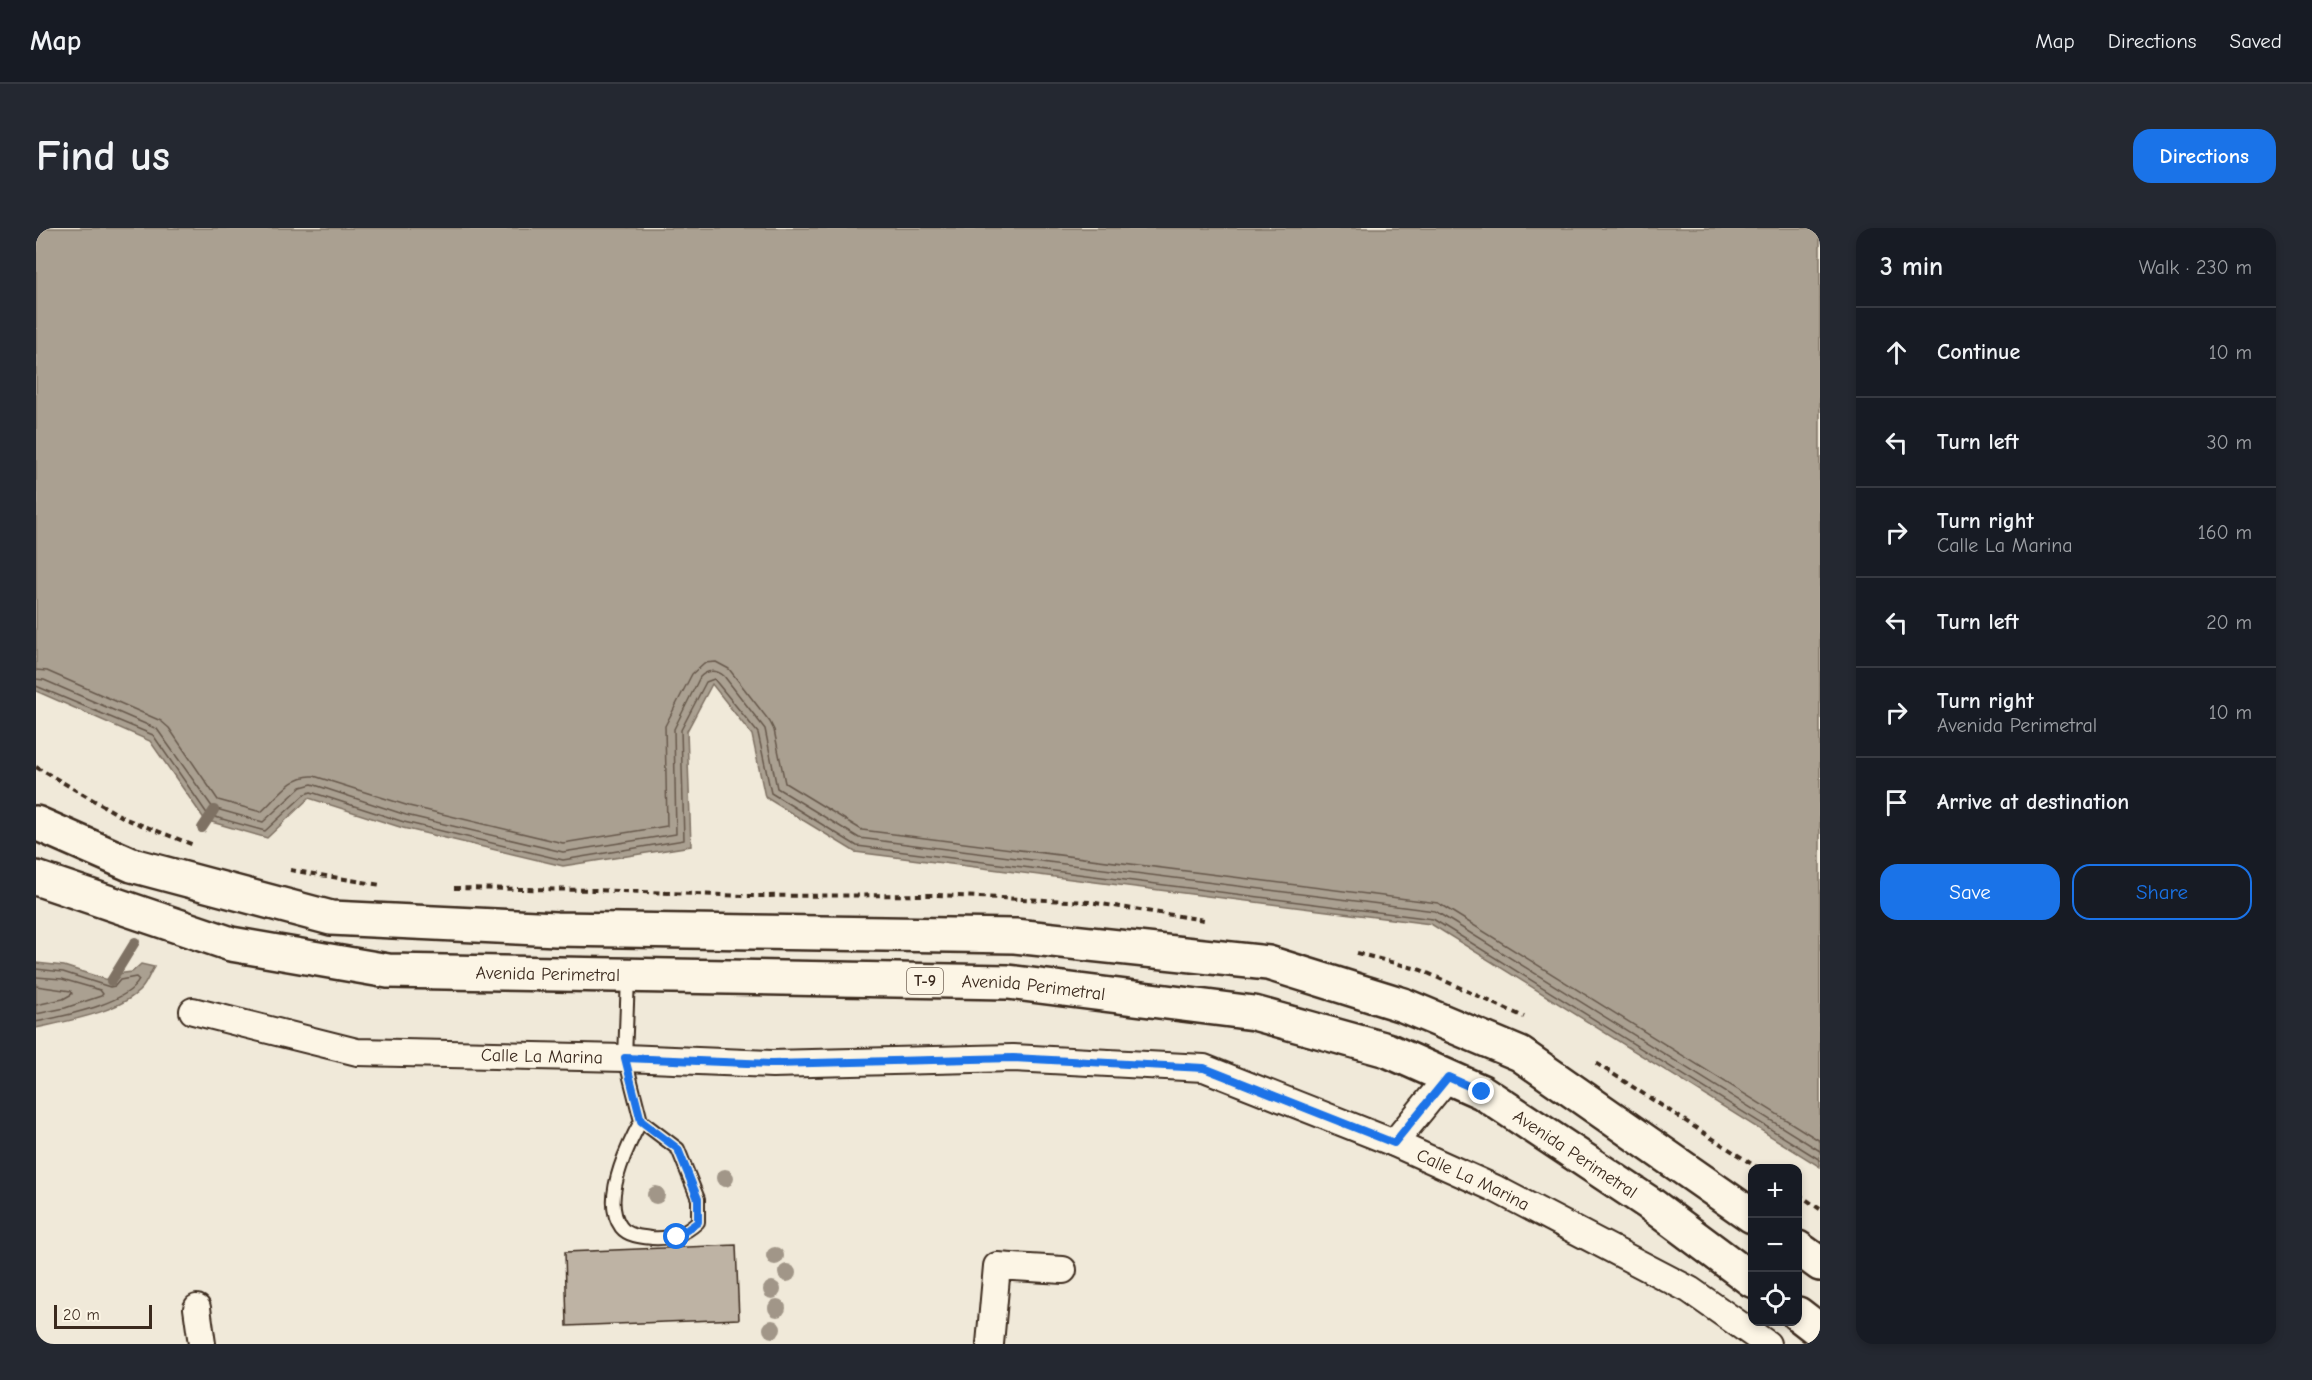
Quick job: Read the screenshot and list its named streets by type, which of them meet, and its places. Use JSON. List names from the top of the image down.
{
  "streets": {
    "main road": ["Avenida Perimetral", "T-9"],
    "street": ["Calle La Marina"]
  },
  "scale_bar": "20 m",
  "page": {
    "header": "Map",
    "nav": ["Map", "Directions", "Saved"],
    "buttons": [
      "Directions",
      ["Save", "Share"]
    ],
    "title": "Find us",
    "heading": ["3 min", "Walk · 230 m"],
    "list": [
      ["Continue", "10 m"],
      ["Turn left", "30 m"],
      ["Turn right", "Calle La Marina", "160 m"],
      ["Turn left", "20 m"],
      ["Turn right", "Avenida Perimetral", "10 m"],
      "Arrive at destination"
    ],
    "map_buttons": ["+", "−"],
    "scale": "20 m"
  }
}
